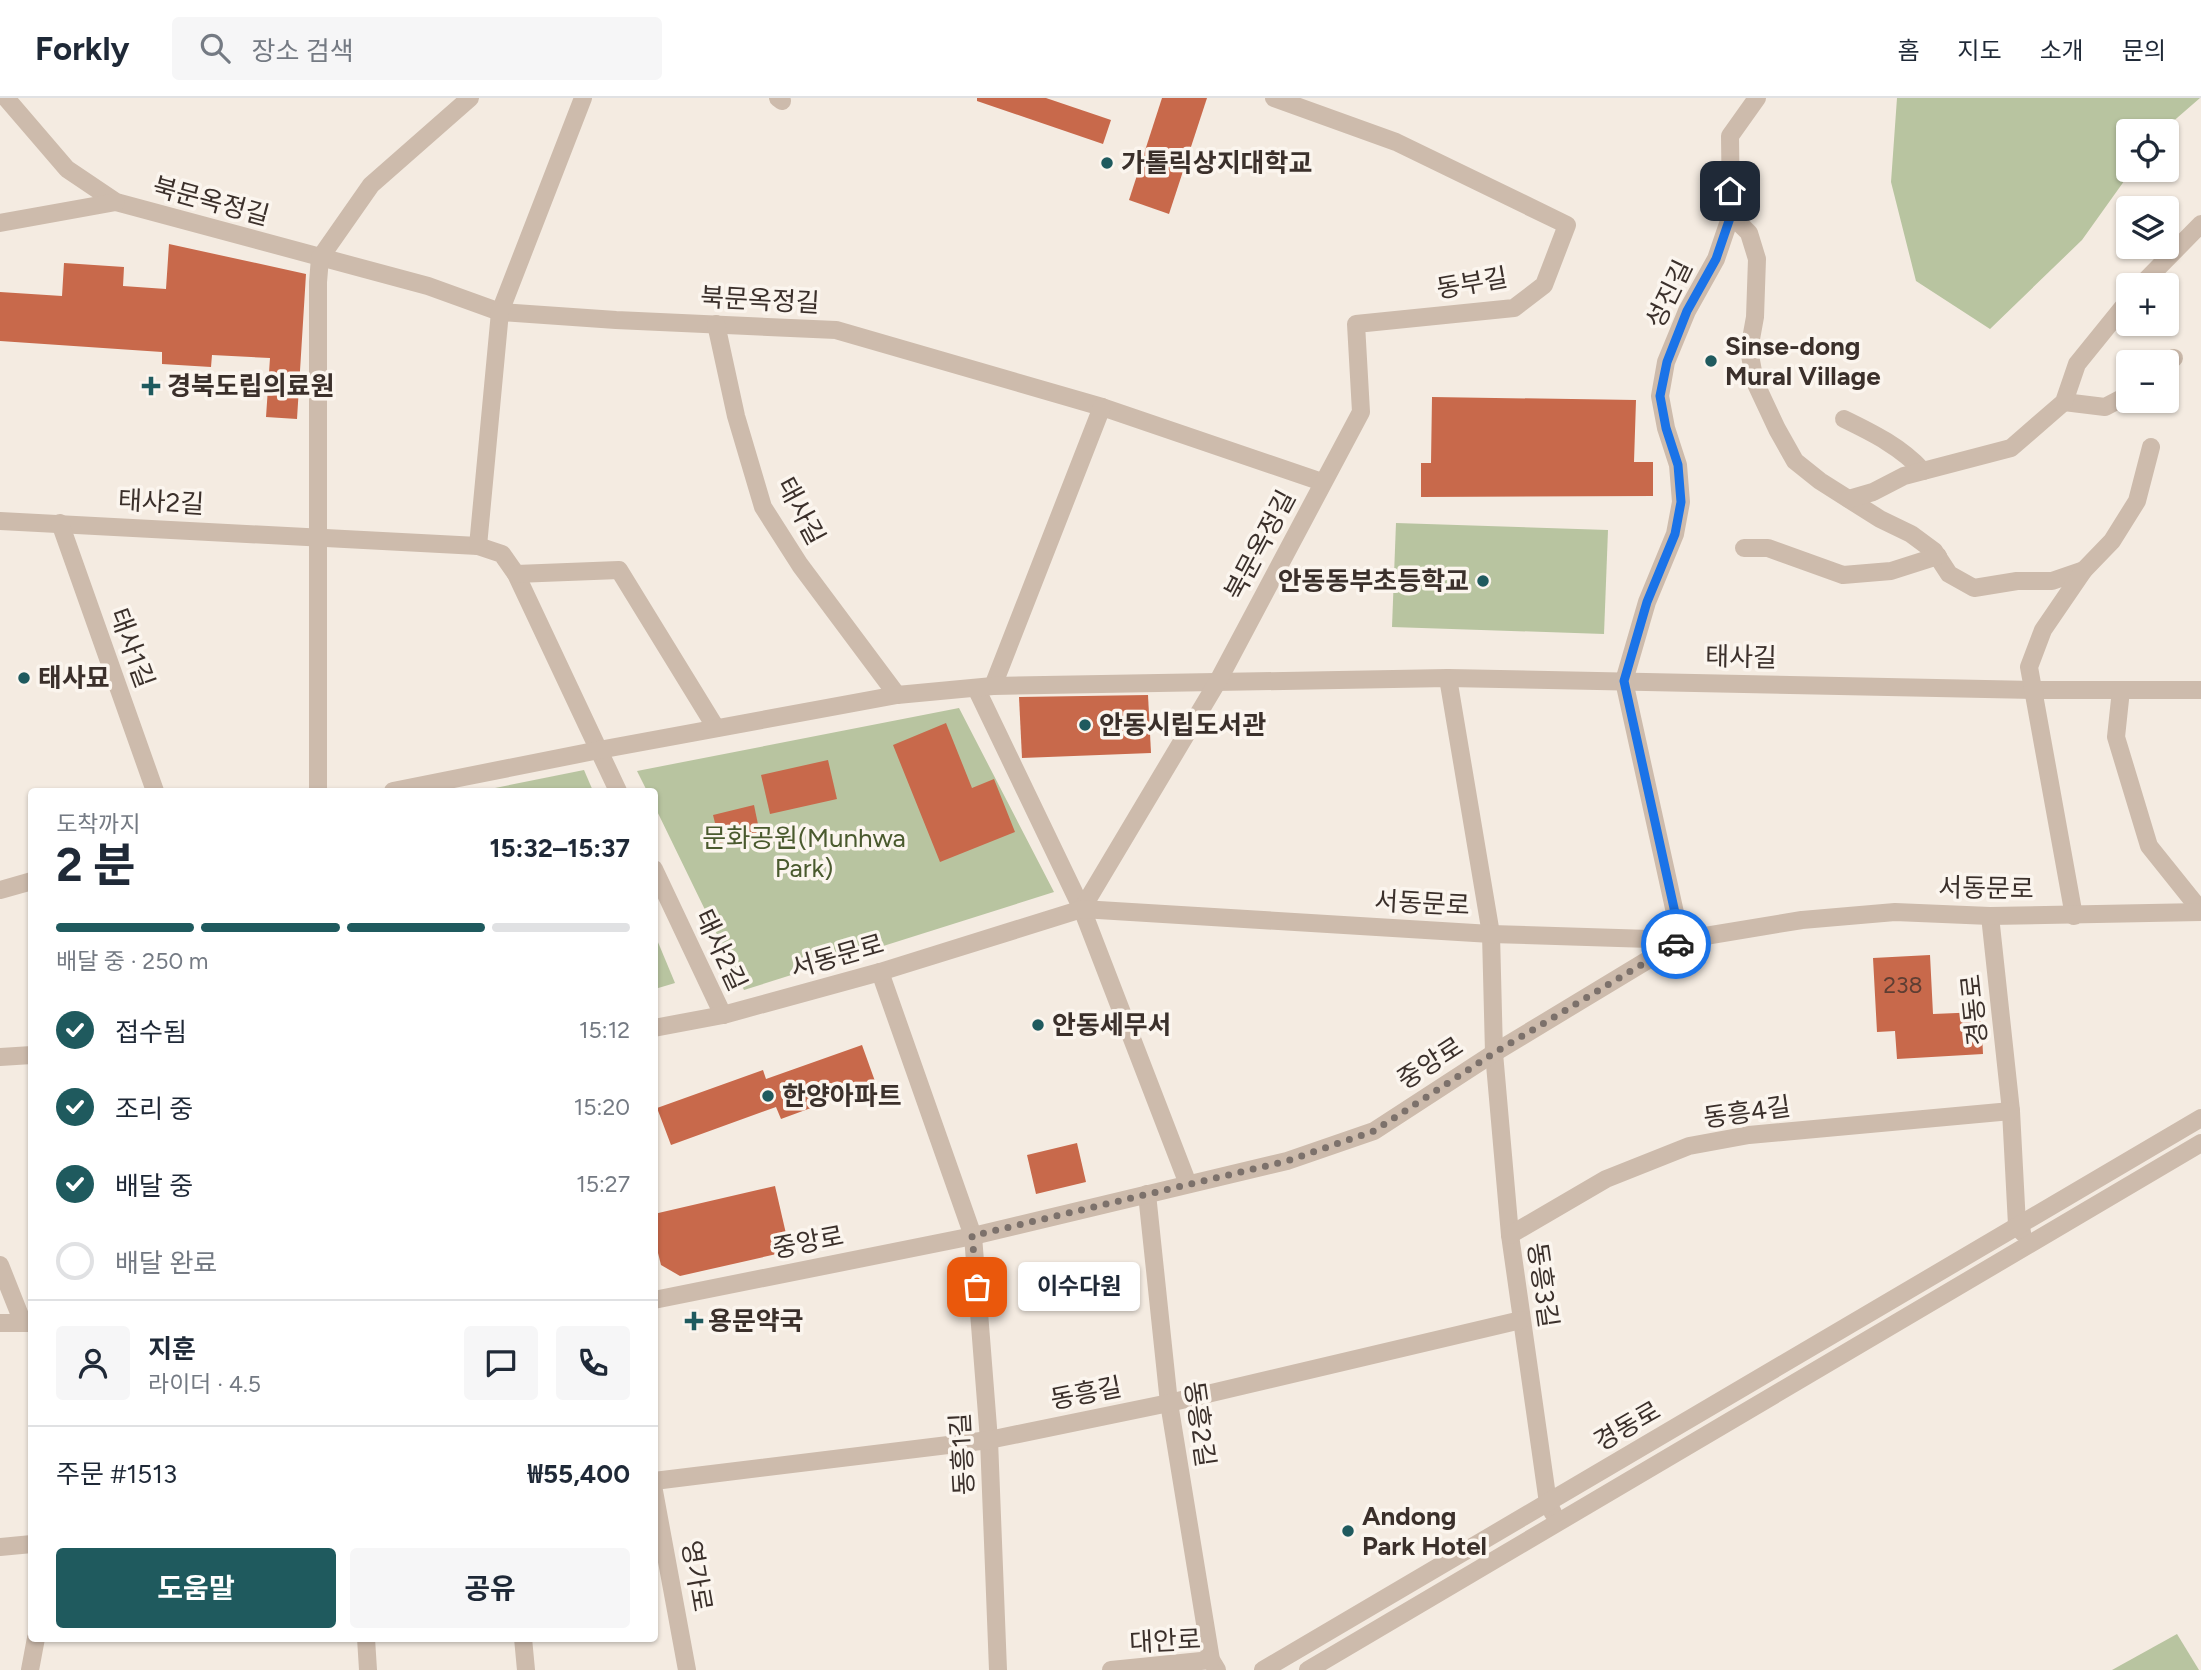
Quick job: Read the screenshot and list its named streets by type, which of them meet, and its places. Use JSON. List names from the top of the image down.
{
  "streets": {
    "street": [
      "북문옥정길",
      "동부길",
      "성진길",
      "태사2길",
      "태사길",
      "태사1길",
      "서동문로",
      "경동로",
      "중앙로",
      "동흥4길",
      "동흥3길",
      "동흥길",
      "동흥2길",
      "동흥1길",
      "영가로",
      "대안로"
    ]
  },
  "crossings": [
    ["북문옥정길", "동부길"],
    ["북문옥정길", "태사길"],
    ["성진길", "태사길"],
    ["태사2길", "태사길"],
    ["태사2길", "태사1길"],
    ["태사2길", "서동문로"],
    ["서동문로", "경동로"],
    ["서동문로", "중앙로"],
    ["서동문로", "동흥3길"],
    ["경동로", "동흥4길"],
    ["경동로", "동흥3길"],
    ["중앙로", "동흥3길"],
    ["중앙로", "동흥2길"],
    ["중앙로", "동흥1길"],
    ["동흥4길", "동흥3길"],
    ["동흥3길", "동흥길"],
    ["동흥길", "동흥2길"],
    ["동흥길", "동흥1길"],
    ["동흥2길", "대안로"]
  ],
  "parks": ["문화공원(Munhwa Park)"],
  "places": {
    "other": [
      "가톨릭상지대학교",
      "Sinse-dong Mural Village",
      "안동동부초등학교",
      "태사묘",
      "안동시립도서관",
      "안동세무서",
      "한양아파트",
      "이수다원",
      "Andong Park Hotel"
    ],
    "health": ["경북도립의료원", "용문약국"]
  },
  "house_numbers": ["238"],
  "page": {
    "header": "Forkly",
    "search": "장소 검색",
    "nav": [
      "홈",
      "지도",
      "소개",
      "문의"
    ],
    "map_buttons": ["+", "−"],
    "heading": ["2 분", "도착까지", "15:32–15:37"],
    "panel": [
      "지훈",
      "라이더 · 4.5",
      "주문 #1513",
      "₩55,400"
    ],
    "bar": "배달 중 · 250 m",
    "list": [
      ["접수됨", "15:12"],
      ["조리 중", "15:20"],
      ["배달 중", "15:27"],
      "배달 완료"
    ],
    "bubble": "이수다원",
    "buttons": ["도움말", "공유"]
  }
}
